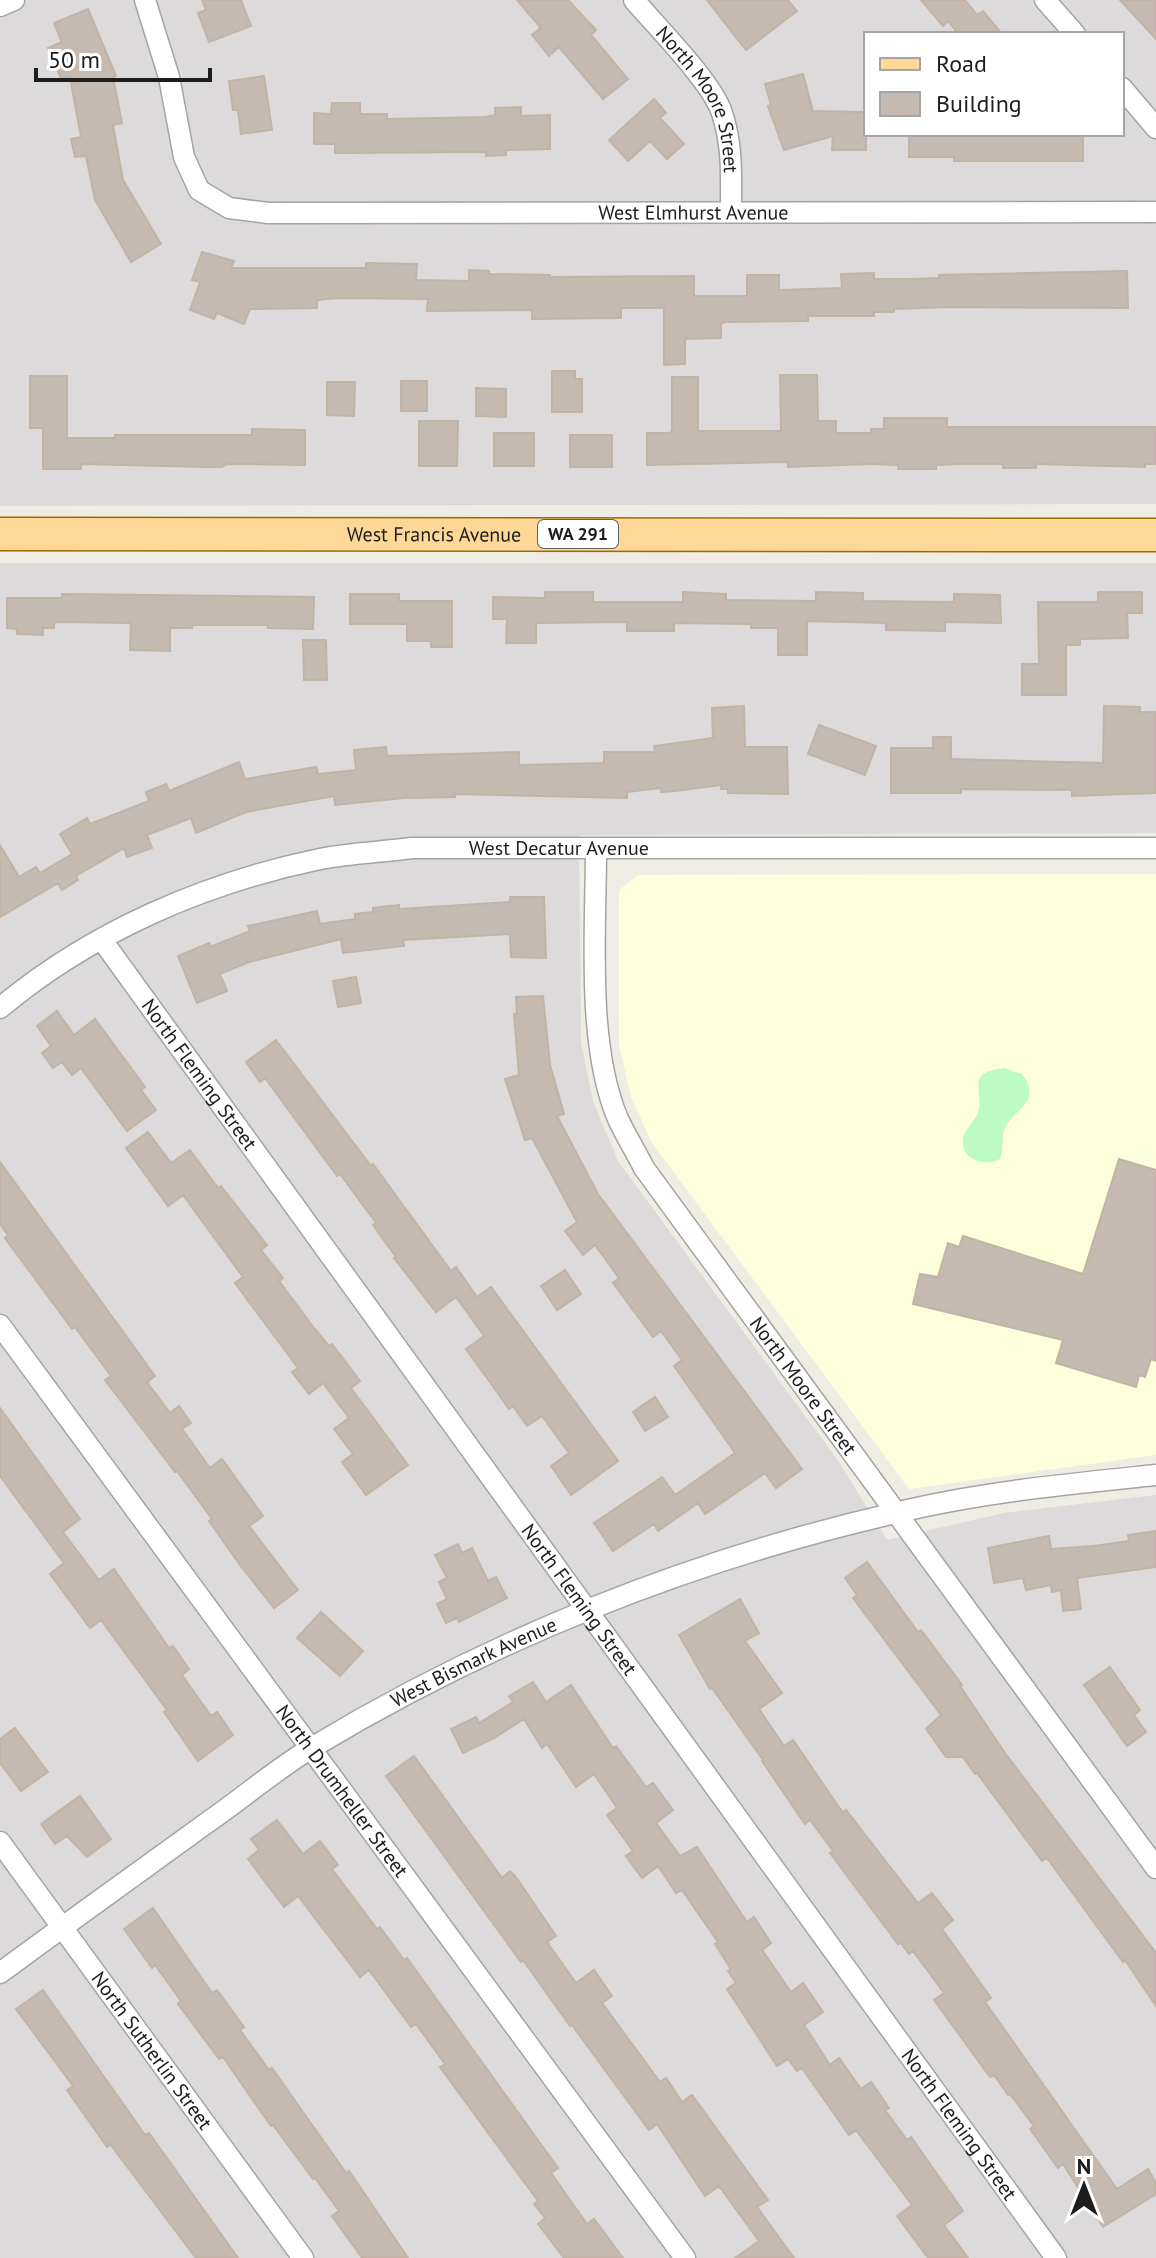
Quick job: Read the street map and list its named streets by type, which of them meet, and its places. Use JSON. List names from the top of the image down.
{
  "streets": {
    "main road": ["West Francis Avenue", "WA 291"],
    "street": [
      "North Moore Street",
      "West Elmhurst Avenue",
      "West Decatur Avenue",
      "North Fleming Street",
      "West Bismark Avenue",
      "North Drumheller Street",
      "North Sutherlin Street"
    ]
  },
  "crossings": [
    ["North Moore Street", "West Elmhurst Avenue"],
    ["North Moore Street", "West Decatur Avenue"],
    ["North Moore Street", "West Bismark Avenue"],
    ["West Decatur Avenue", "North Fleming Street"],
    ["North Fleming Street", "West Bismark Avenue"],
    ["West Bismark Avenue", "North Drumheller Street"],
    ["West Bismark Avenue", "North Sutherlin Street"]
  ],
  "legend": ["Road", "Building"],
  "scale_bar": "50 m",
  "north": "top"
}
